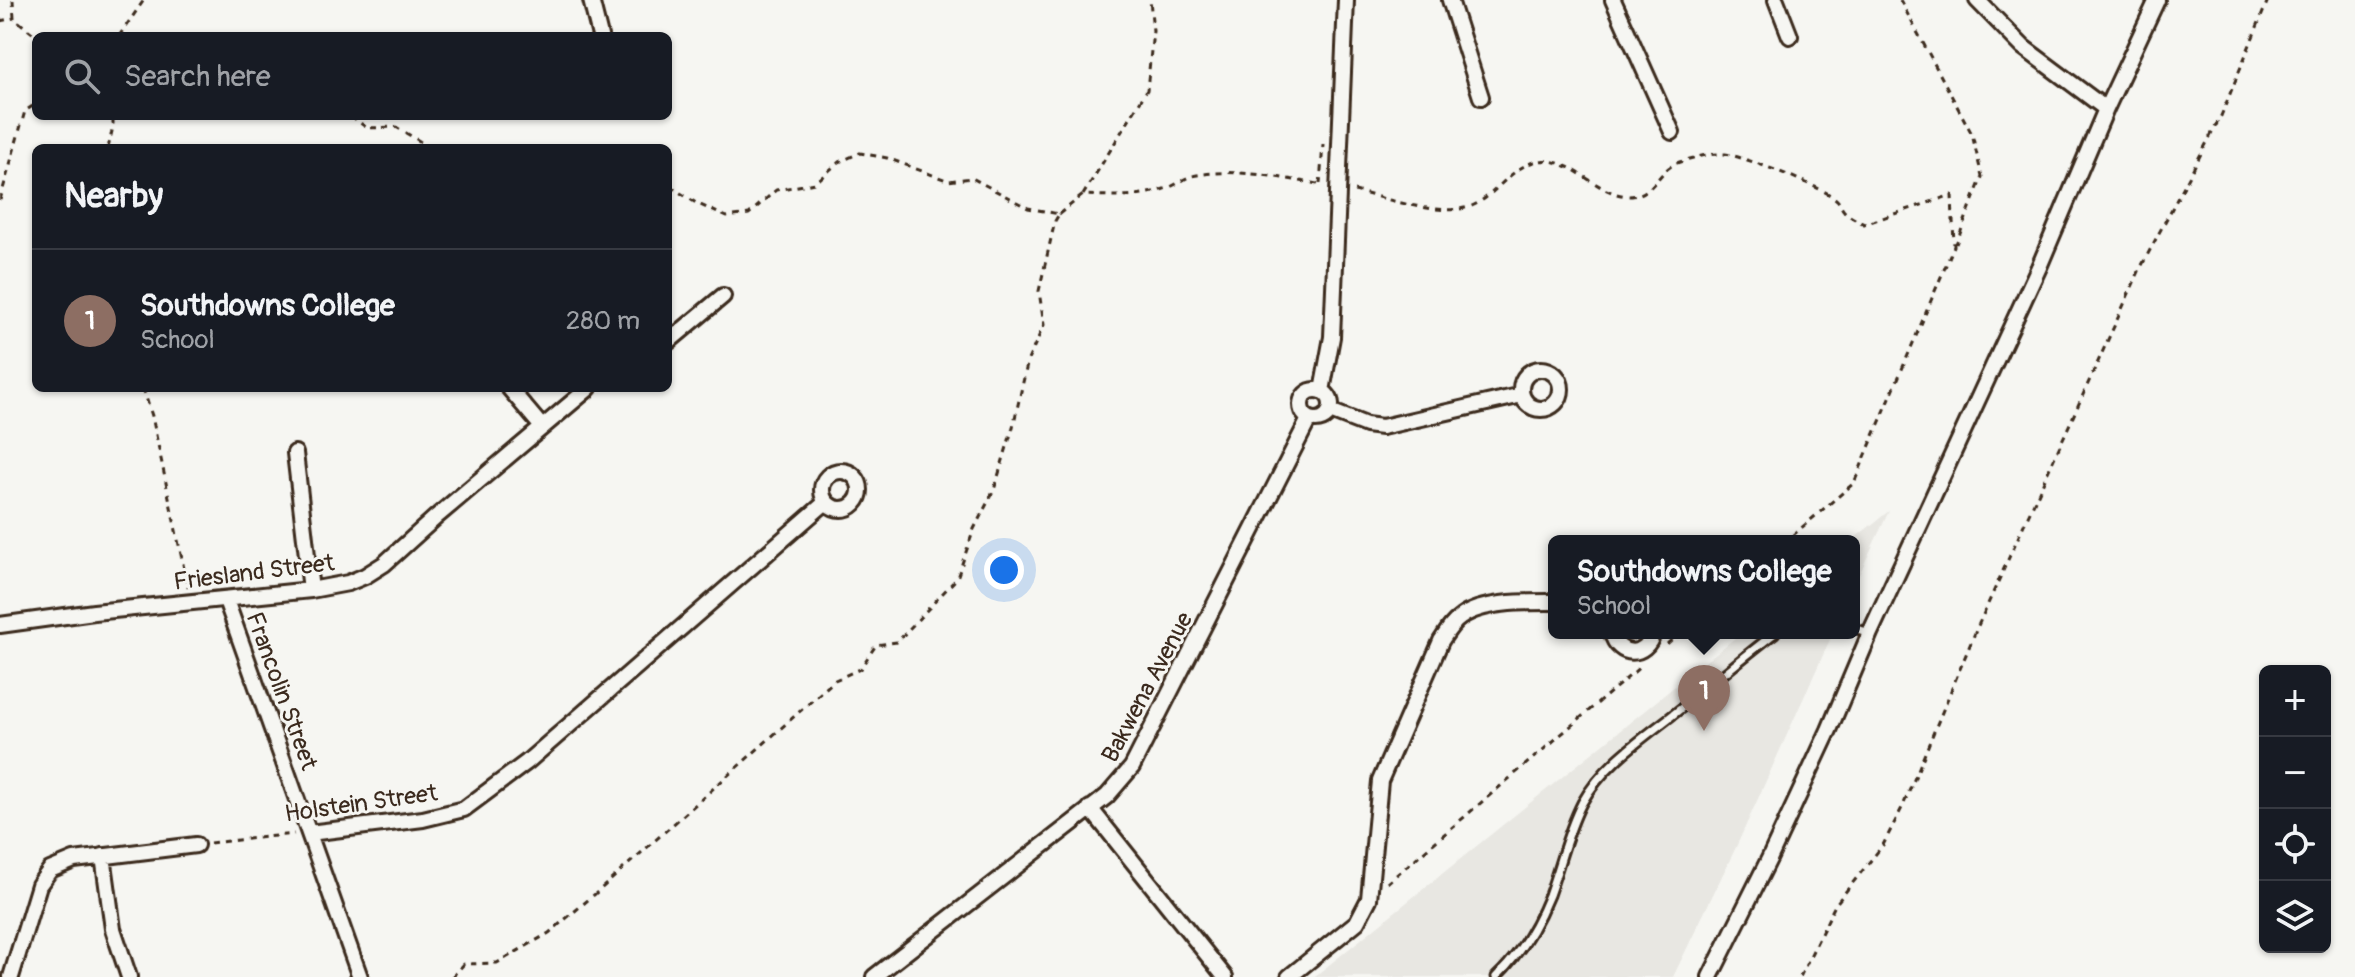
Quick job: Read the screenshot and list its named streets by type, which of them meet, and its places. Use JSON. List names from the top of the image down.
{
  "streets": {
    "street": [
      "Friesland Street",
      "Bakwena Avenue",
      "Francolin Street",
      "Holstein Street"
    ]
  },
  "crossings": [
    ["Friesland Street", "Francolin Street"],
    ["Francolin Street", "Holstein Street"]
  ],
  "page": {
    "search": "Search here",
    "heading": "Nearby",
    "list": [
      {
        "mark": "1",
        "name": "Southdowns College",
        "note": "School",
        "value": "280 m"
      }
    ],
    "popup": ["Southdowns College", "School"],
    "map_buttons": ["+", "−"],
    "pins": "1"
  }
}
